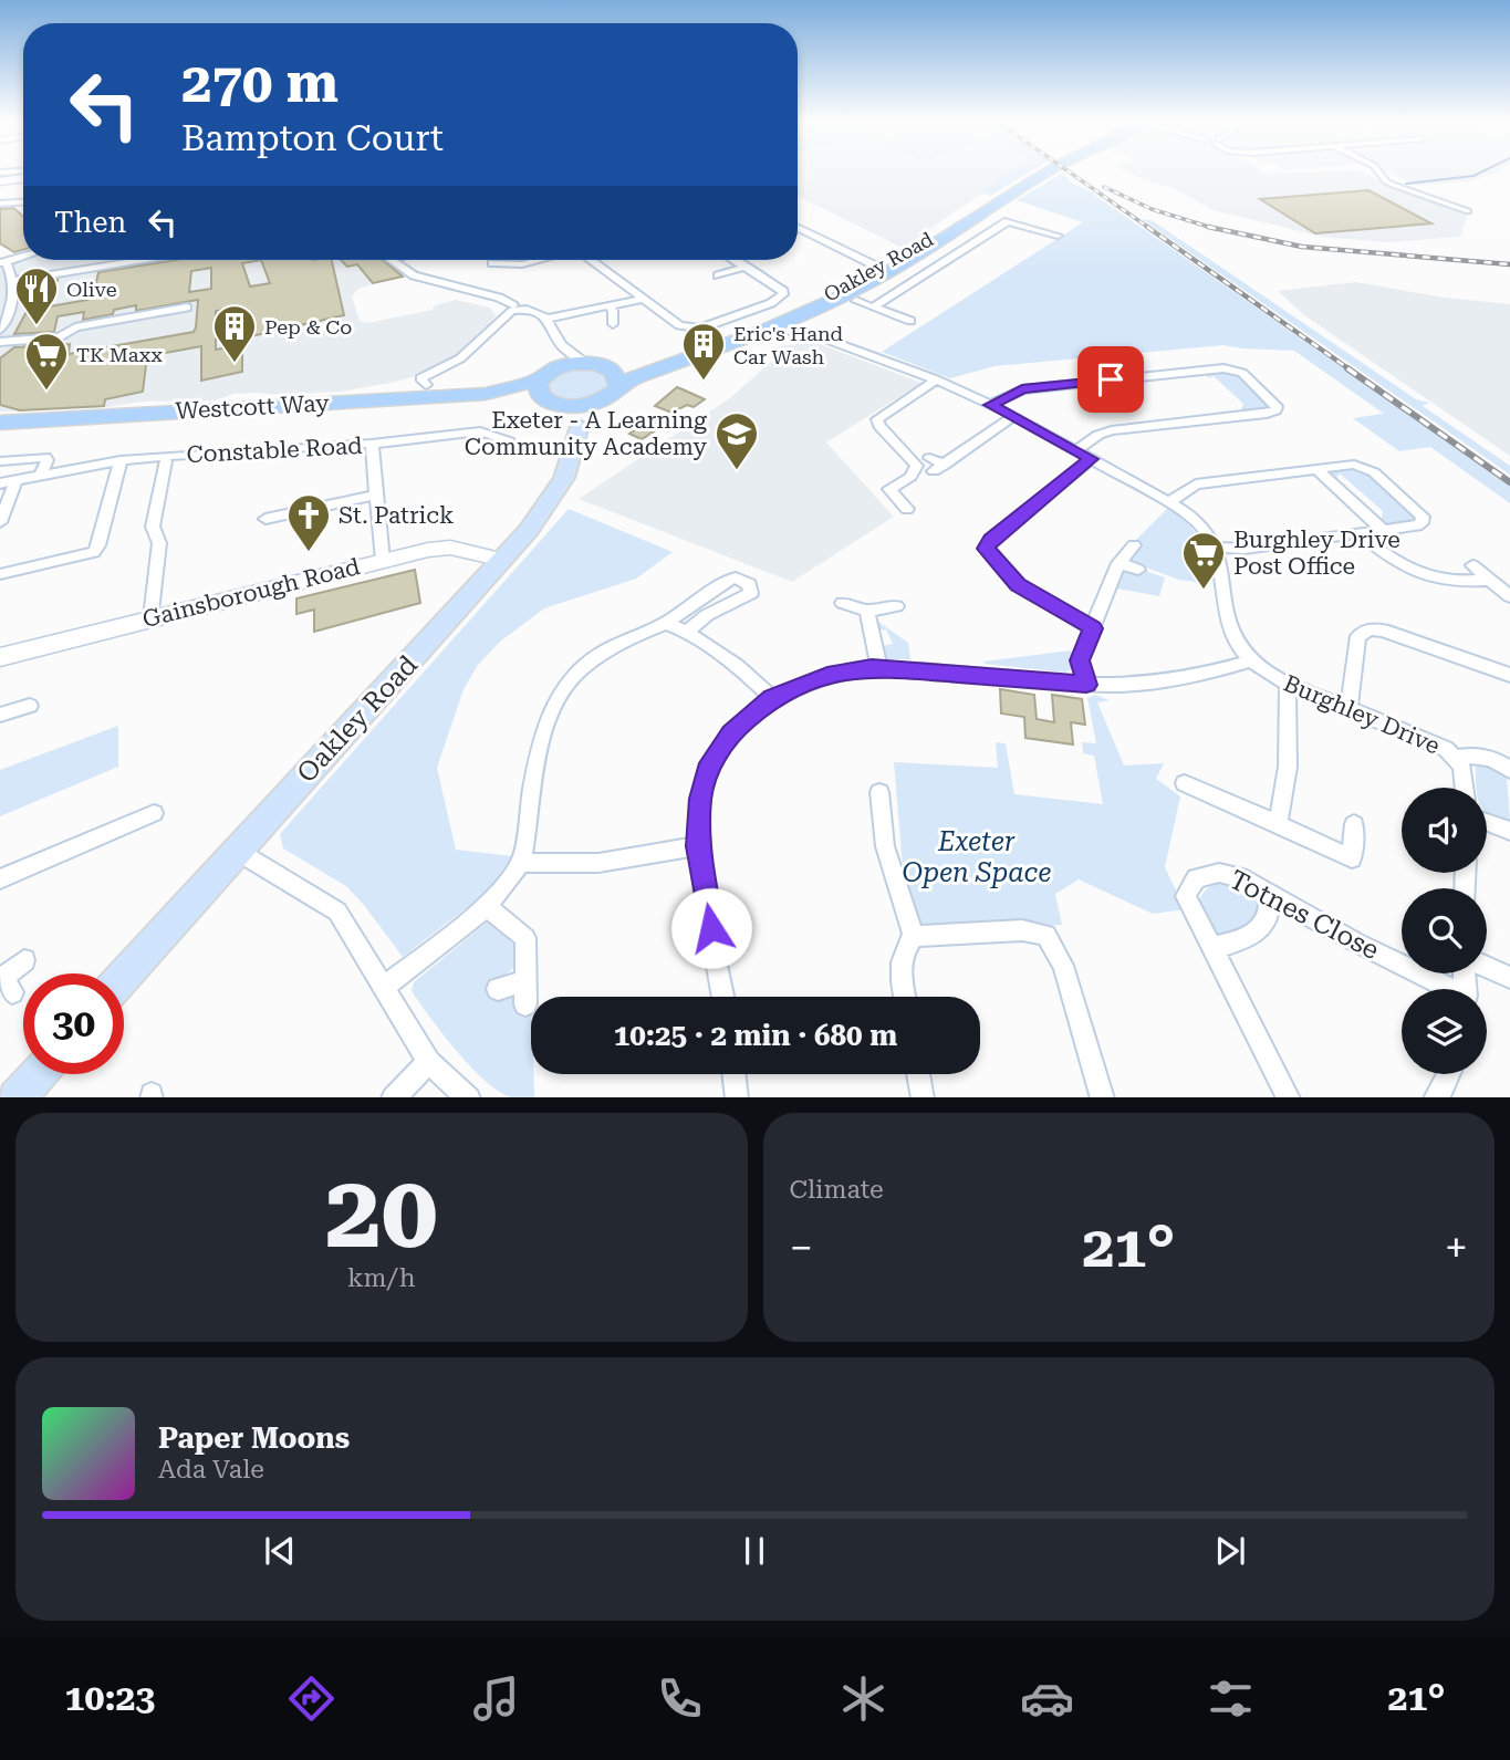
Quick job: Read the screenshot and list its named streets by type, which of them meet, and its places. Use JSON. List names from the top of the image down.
{
  "streets": {
    "highway": ["Oakley Road", "Westcott Way"],
    "street": [
      "Constable Road",
      "Gainsborough Road",
      "Burghley Drive",
      "Totnes Close"
    ]
  },
  "crossings": [
    ["Oakley Road", "Gainsborough Road"]
  ],
  "parks": ["Exeter Open Space"],
  "places": {
    "restaurant": ["Olive"],
    "building": ["Pep & Co", "Eric's Hand Car Wash"],
    "supermarket": ["TK Maxx", "Burghley Drive Post Office"],
    "school or university": ["Exeter - A Learning Community Academy"],
    "church": ["St. Patrick"]
  },
  "page": {
    "turn": ["270 m", "Bampton Court"],
    "then": "Then",
    "limit": "30",
    "trip": "10:25 · 2 min · 680 m",
    "tile": [
      ["20", "km/h"],
      "Climate"
    ],
    "heat": ["−", "21°", "+"],
    "song": ["Paper Moons", "Ada Vale"],
    "tabs": ["10:23", "21°"]
  }
}
